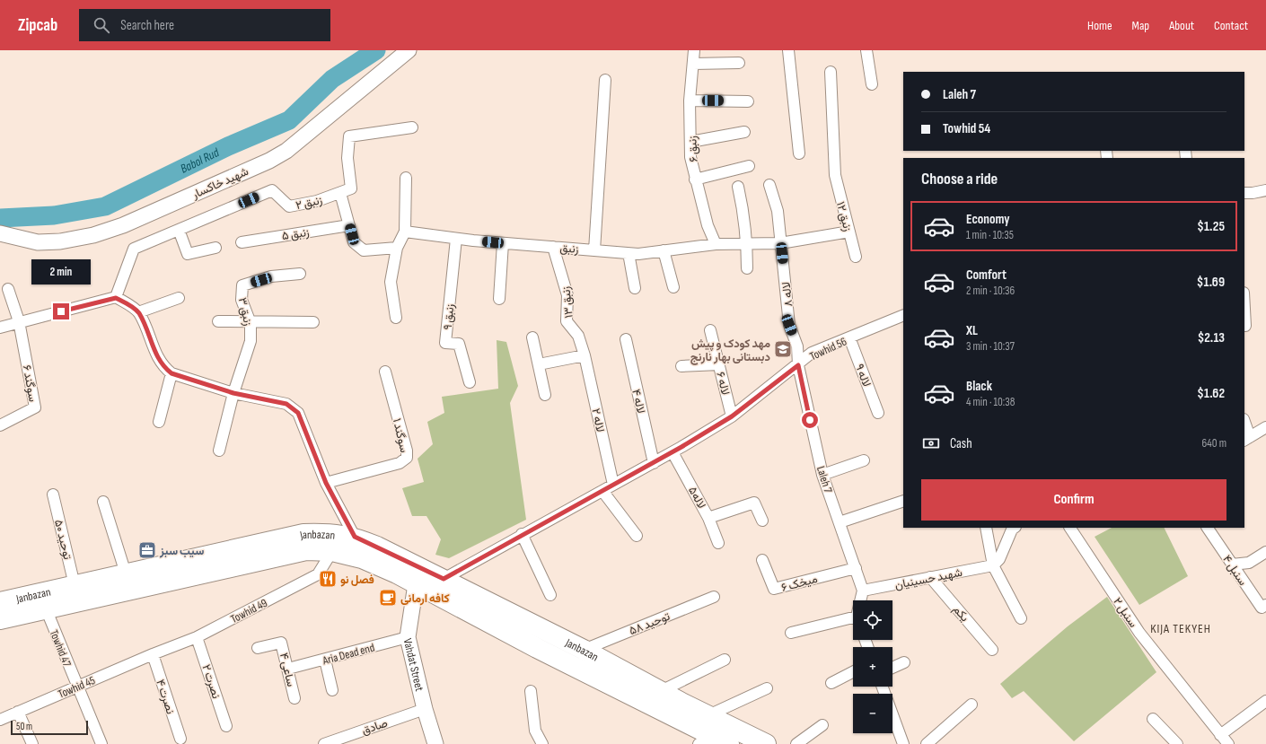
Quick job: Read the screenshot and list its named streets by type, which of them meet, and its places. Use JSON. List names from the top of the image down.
{
  "streets": {
    "highway": ["Janbazan"],
    "main road": ["شهید خاکسار", "Vahdat Street"],
    "street": [
      "زنبق ۶",
      "زنبق ۲",
      "زنبق ۱۲",
      "زنبق ۵",
      "زنبق",
      "لاله ۸",
      "زنبق ۱۳",
      "زنبق ۳",
      "زنبق ۹",
      "Towhid 56",
      "لاله ۹",
      "سوگند ۶",
      "لاله ۶",
      "لاله ۴",
      "لاله ۲",
      "سوگند ۱",
      "Laleh 7",
      "لاله۵",
      "توحید ۵۰",
      "سنبل ۴",
      "شهید حسینیان",
      "میخک ۶",
      "Towhid 49",
      "سنبل ۲",
      "یکم",
      "توحید ۵۸",
      "Towhid 47",
      "Aria Dead end",
      "ساعی ۴",
      "نصرت ۲",
      "Towhid 45",
      "نصرت ۴",
      "صادق"
    ]
  },
  "crossings": [
    ["زنبق ۶", "زنبق"],
    ["زنبق ۱۲", "زنبق"],
    ["زنبق", "لاله ۸"],
    ["زنبق", "زنبق ۱۳"],
    ["زنبق", "زنبق ۹"],
    ["لاله ۸", "Towhid 56"],
    ["لاله ۸", "Laleh 7"],
    ["زنبق ۱۳", "لاله ۲"],
    ["Towhid 56", "لاله ۹"],
    ["Towhid 56", "لاله ۶"],
    ["Towhid 56", "لاله ۴"],
    ["Towhid 56", "لاله ۲"],
    ["Towhid 56", "Laleh 7"],
    ["Towhid 56", "لاله۵"],
    ["Towhid 56", "Janbazan"],
    ["Laleh 7", "شهید حسینیان"],
    ["Laleh 7", "میخک ۶"],
    ["Janbazan", "توحید ۵۰"],
    ["Janbazan", "Towhid 49"],
    ["Janbazan", "توحید ۵۸"],
    ["Janbazan", "Towhid 47"],
    ["Janbazan", "Vahdat Street"],
    ["شهید حسینیان", "یکم"],
    ["Towhid 49", "نصرت ۲"],
    ["Towhid 49", "Towhid 45"],
    ["Towhid 49", "نصرت ۴"],
    ["Towhid 47", "Towhid 45"],
    ["Aria Dead end", "Vahdat Street"],
    ["Aria Dead end", "ساعی ۴"],
    ["Vahdat Street", "صادق"],
    ["Towhid 45", "نصرت ۴"]
  ],
  "districts": ["KIJA TEKYEH"],
  "water": ["Babol Rud"],
  "places": {
    "school or university": ["مهد کودک و پیش دبستانی بهار نارنج"],
    "office": ["سیب سبز"],
    "restaurant": ["فصل نو"],
    "cafe": ["کافه ارمانی"]
  },
  "scale_bar": "50 m",
  "page": {
    "header": "Zipcab",
    "search": "Search here",
    "nav": [
      "Home",
      "Map",
      "About",
      "Contact"
    ],
    "banner": ["Laleh 7", "Towhid 54"],
    "heading": "Choose a ride",
    "list": [
      {
        "name": "Economy",
        "note": "1 min · 10:35",
        "value": "$1.25"
      },
      {
        "name": "Comfort",
        "note": "2 min · 10:36",
        "value": "$1.69"
      },
      {
        "name": "XL",
        "note": "3 min · 10:37",
        "value": "$2.13"
      },
      {
        "name": "Black",
        "note": "4 min · 10:38",
        "value": "$1.62"
      }
    ],
    "bubble": "2 min",
    "pay": ["Cash", "640 m"],
    "buttons": "Confirm",
    "map_buttons": ["+", "−"],
    "scale": "50 m"
  }
}
